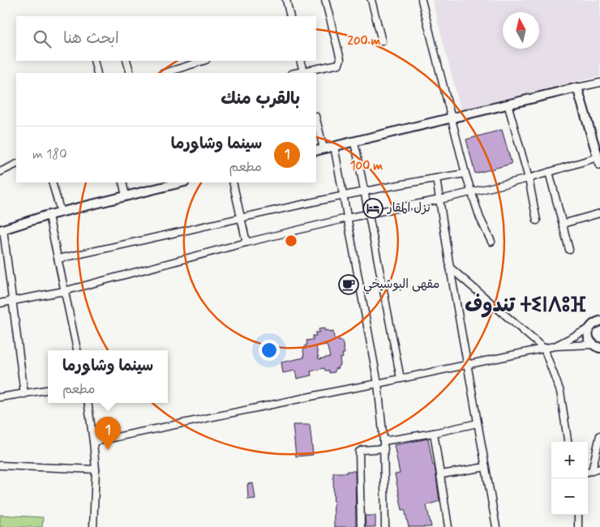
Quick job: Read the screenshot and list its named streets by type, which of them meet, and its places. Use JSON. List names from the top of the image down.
{
  "districts": ["تندوف ⵜⵉⵏⴷⵓⴼ"],
  "places": {
    "hotel": ["نزل المقار"],
    "cafe": ["مقهى البوشيخي"]
  },
  "north": "top",
  "page": {
    "search": "ابحث هنا",
    "heading": "بالقرب منك",
    "list": [
      {
        "mark": "1",
        "name": "سينما وشاورما",
        "note": "مطعم",
        "value": "180 m"
      }
    ],
    "popup": ["سينما وشاورما", "مطعم"],
    "pins": "1",
    "map_buttons": ["+", "−"]
  },
  "rings": ["200 m", "100 m"]
}
